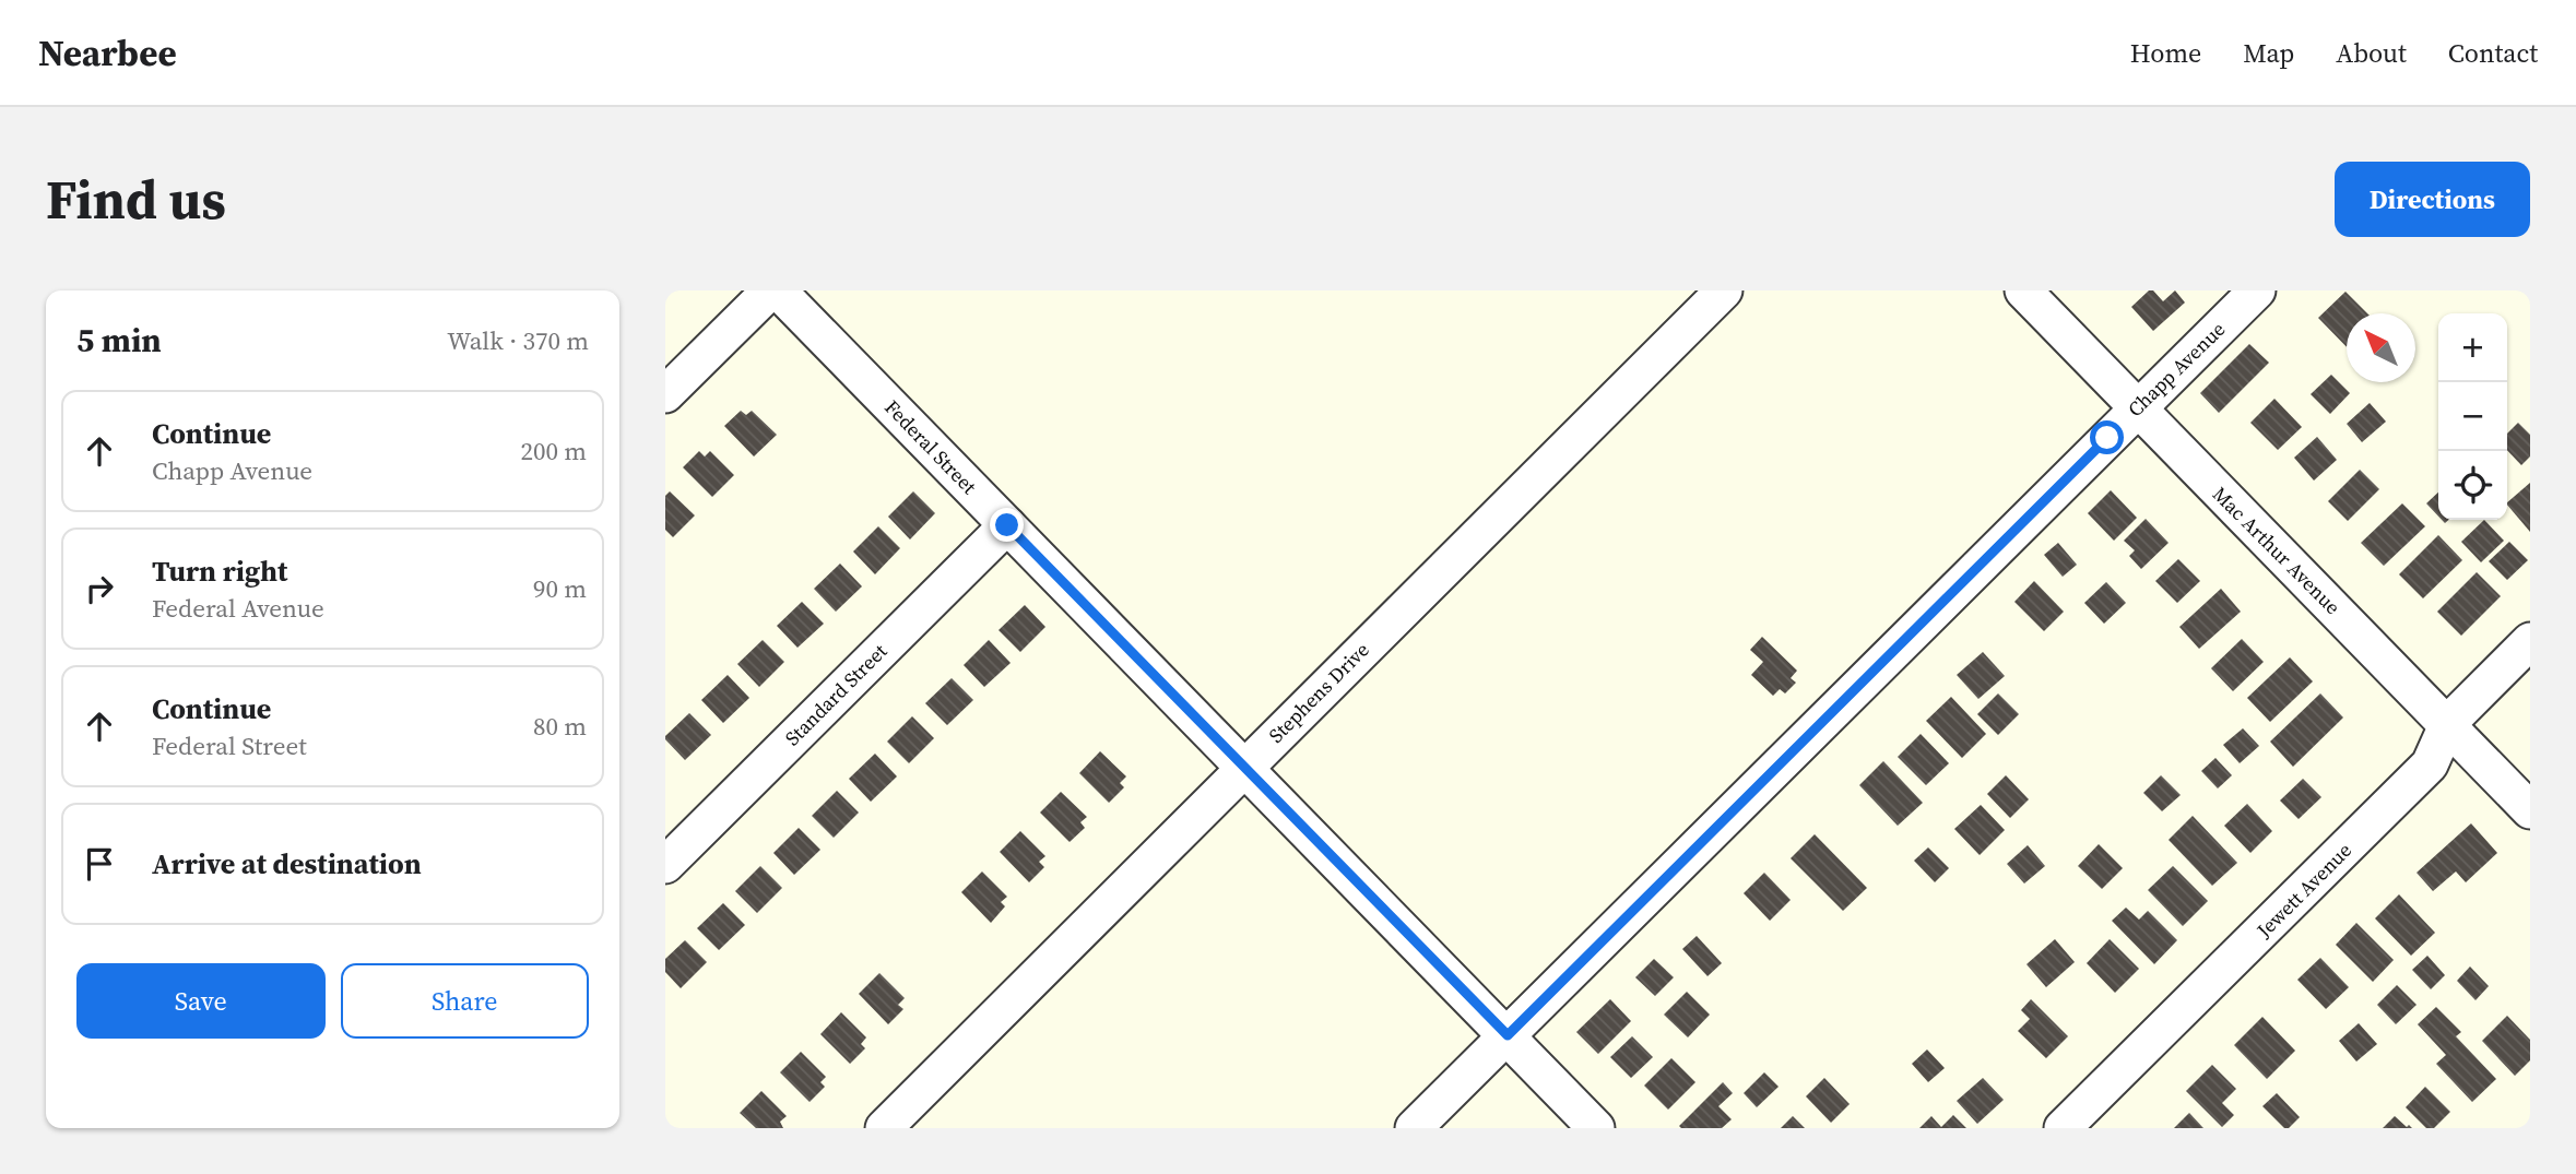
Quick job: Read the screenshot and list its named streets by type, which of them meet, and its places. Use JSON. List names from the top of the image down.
{
  "streets": {
    "street": [
      "Chapp Avenue",
      "Federal Street",
      "Mac Arthur Avenue",
      "Stephens Drive",
      "Standard Street",
      "Jewett Avenue"
    ]
  },
  "crossings": [
    ["Chapp Avenue", "Federal Street"],
    ["Chapp Avenue", "Mac Arthur Avenue"],
    ["Federal Street", "Stephens Drive"],
    ["Federal Street", "Standard Street"],
    ["Mac Arthur Avenue", "Jewett Avenue"]
  ],
  "north": "top left",
  "page": {
    "header": "Nearbee",
    "nav": [
      "Home",
      "Map",
      "About",
      "Contact"
    ],
    "buttons": [
      "Directions",
      ["Save", "Share"]
    ],
    "title": "Find us",
    "heading": ["5 min", "Walk · 370 m"],
    "map_buttons": ["+", "−"],
    "list": [
      ["Continue", "Chapp Avenue", "200 m"],
      ["Turn right", "Federal Avenue", "90 m"],
      ["Continue", "Federal Street", "80 m"],
      "Arrive at destination"
    ]
  }
}
